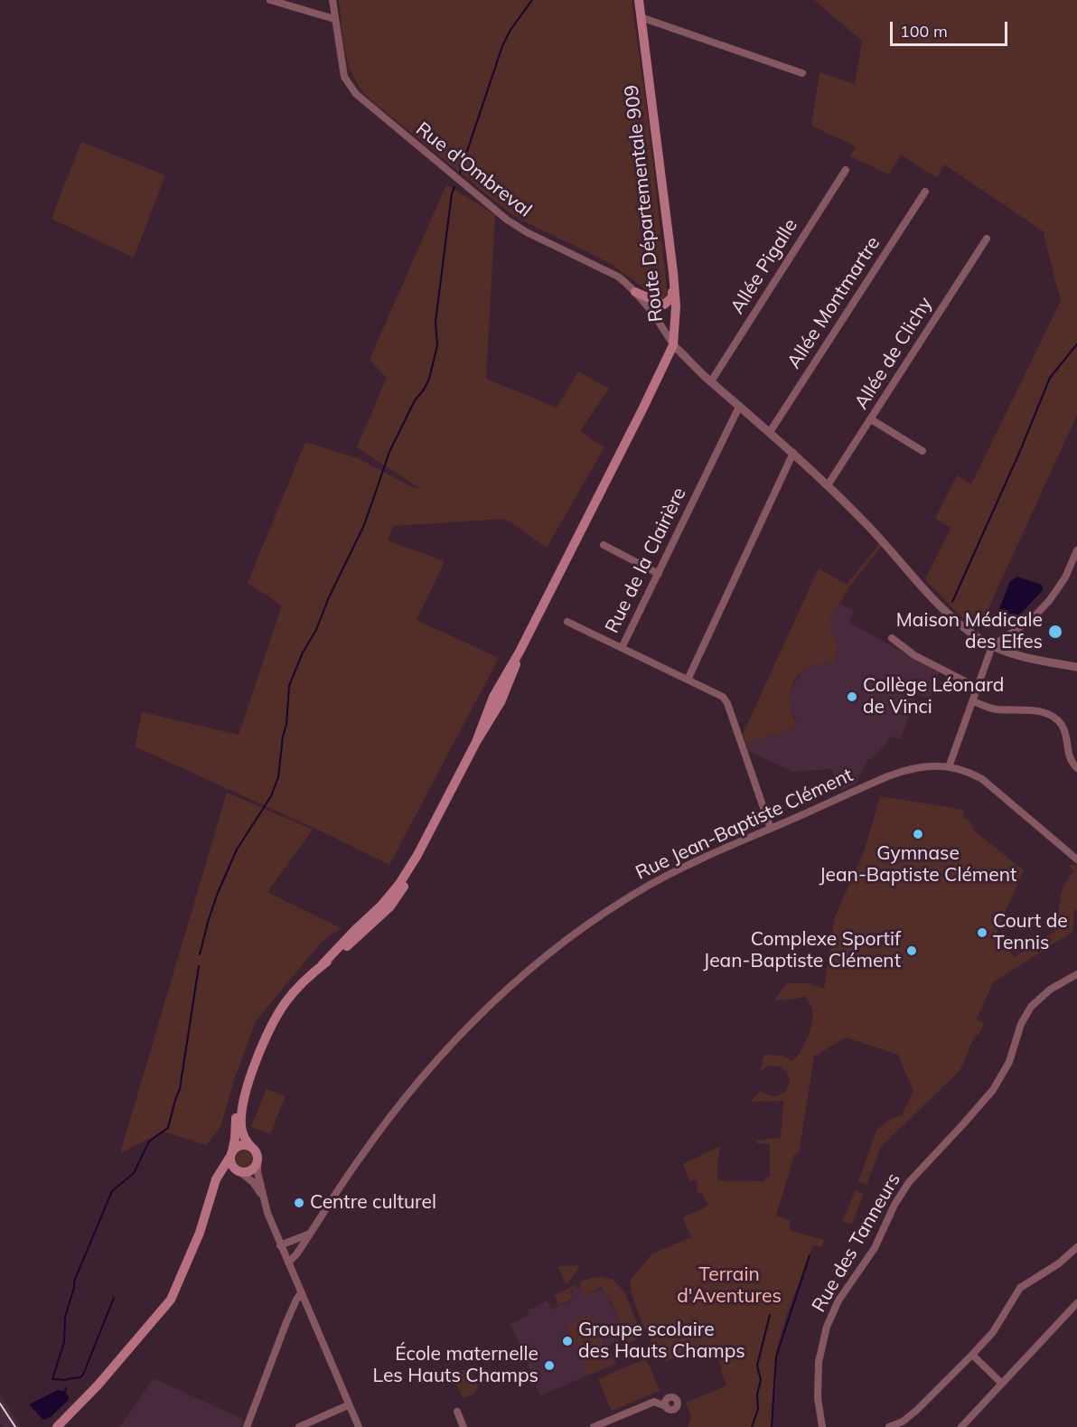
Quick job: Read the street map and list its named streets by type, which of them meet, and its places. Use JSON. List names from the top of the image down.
{
  "streets": {
    "main road": ["Route Départementale 909"],
    "street": [
      "Rue d'Ombreval",
      "Allée Pigalle",
      "Allée Montmartre",
      "Allée de Clichy",
      "Rue de la Clairière",
      "Rue Jean-Baptiste Clément",
      "Rue des Tanneurs"
    ]
  },
  "crossings": [
    ["Rue d'Ombreval", "Route Départementale 909"],
    ["Rue de la Clairière", "Rue Jean-Baptiste Clément"]
  ],
  "parks": ["Terrain d'Aventures"],
  "places": [
    "Maison Médicale des Elfes",
    "Collège Léonard de Vinci",
    "Gymnase Jean-Baptiste Clément",
    "Court de Tennis",
    "Complexe Sportif Jean-Baptiste Clément",
    "Centre culturel",
    "Groupe scolaire des Hauts Champs",
    "École maternelle Les Hauts Champs"
  ],
  "scale_bar": "100 m"
}
